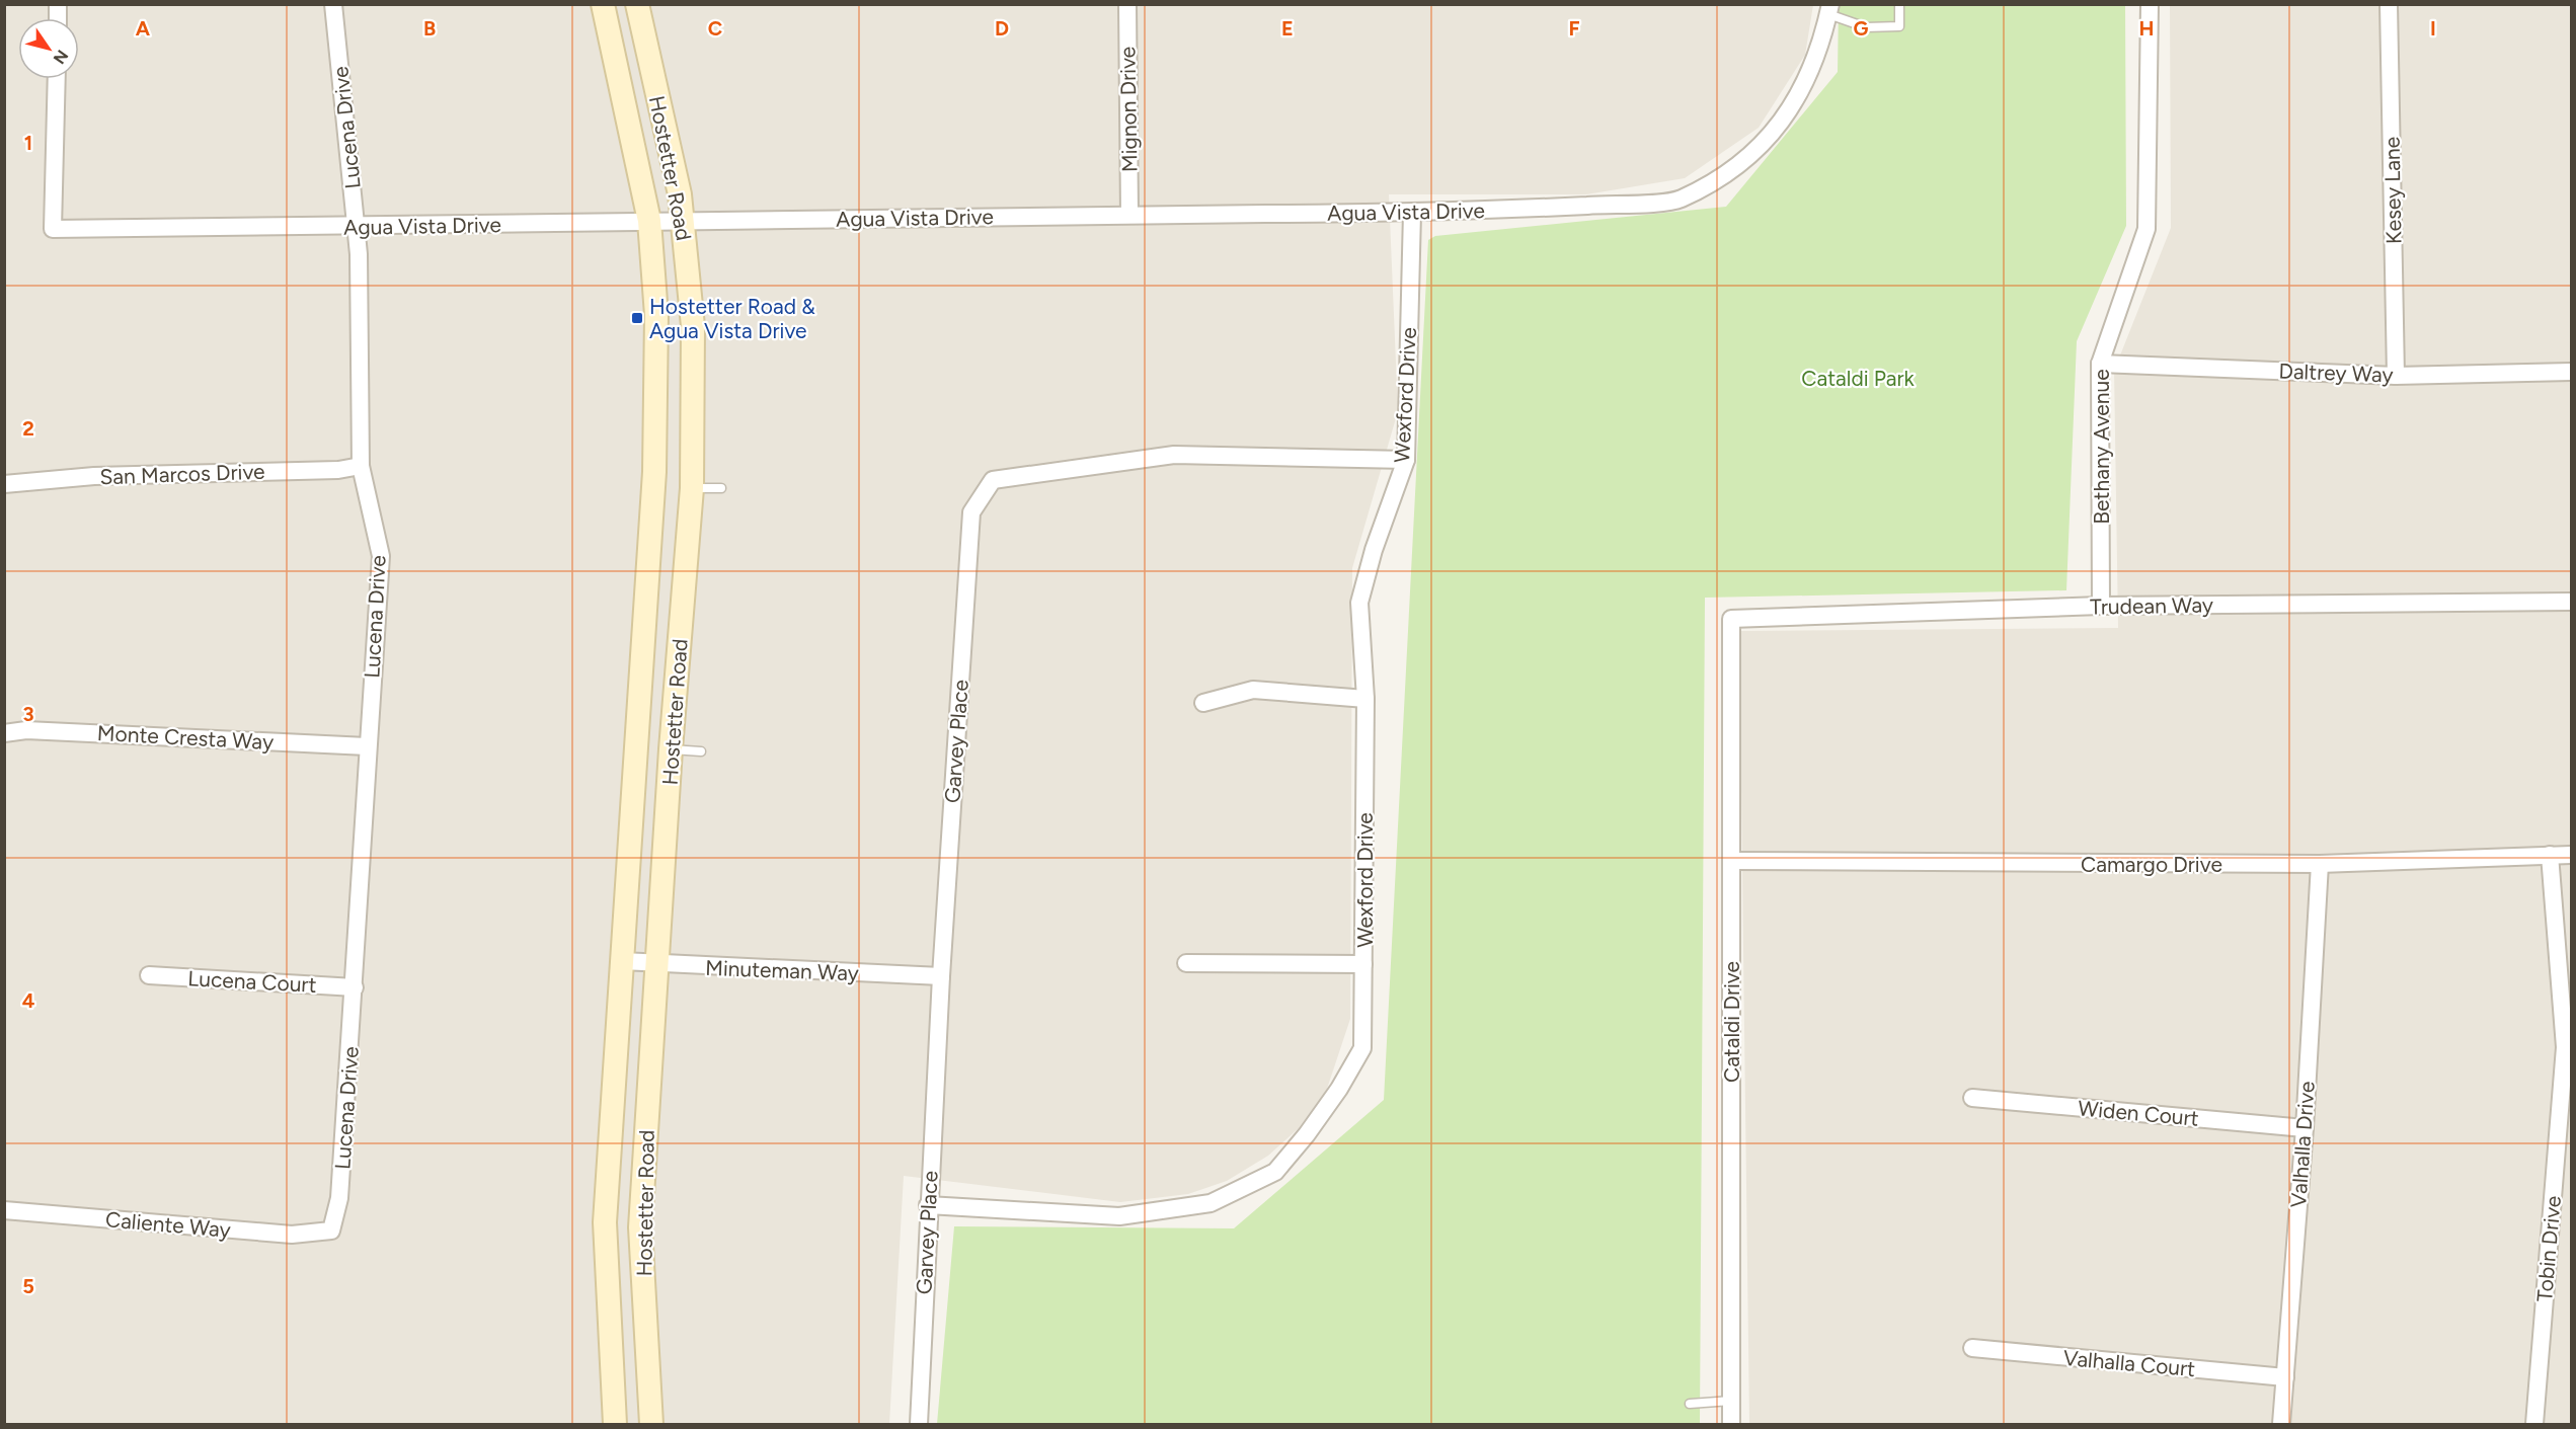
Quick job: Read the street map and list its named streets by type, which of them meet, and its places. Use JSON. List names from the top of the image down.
{
  "streets": {
    "main road": ["Hostetter Road"],
    "street": [
      "Mignon Drive",
      "Lucena Drive",
      "Kesey Lane",
      "Agua Vista Drive",
      "Daltrey Way",
      "Wexford Drive",
      "Bethany Avenue",
      "San Marcos Drive",
      "Trudean Way",
      "Monte Cresta Way",
      "Garvey Place",
      "Camargo Drive",
      "Minuteman Way",
      "Lucena Court",
      "Cataldi Drive",
      "Widen Court",
      "Valhalla Drive",
      "Caliente Way",
      "Tobin Drive",
      "Valhalla Court"
    ]
  },
  "crossings": [
    ["Mignon Drive", "Agua Vista Drive"],
    ["Lucena Drive", "Agua Vista Drive"],
    ["Lucena Drive", "San Marcos Drive"],
    ["Lucena Drive", "Monte Cresta Way"],
    ["Lucena Drive", "Lucena Court"],
    ["Lucena Drive", "Caliente Way"],
    ["Hostetter Road", "Agua Vista Drive"],
    ["Hostetter Road", "Minuteman Way"],
    ["Kesey Lane", "Daltrey Way"],
    ["Agua Vista Drive", "Wexford Drive"],
    ["Daltrey Way", "Bethany Avenue"],
    ["Wexford Drive", "Garvey Place"],
    ["Bethany Avenue", "Trudean Way"],
    ["Trudean Way", "Cataldi Drive"],
    ["Garvey Place", "Minuteman Way"],
    ["Camargo Drive", "Cataldi Drive"],
    ["Camargo Drive", "Valhalla Drive"],
    ["Camargo Drive", "Tobin Drive"],
    ["Widen Court", "Valhalla Drive"],
    ["Valhalla Drive", "Valhalla Court"]
  ],
  "parks": ["Cataldi Park"],
  "places": {
    "transit": ["Hostetter Road & Agua Vista Drive"]
  },
  "north": "bottom right",
  "grid": {
    "columns": [
      "A",
      "B",
      "C",
      "D",
      "E",
      "F",
      "G",
      "H",
      "I"
    ],
    "rows": [
      "1",
      "2",
      "3",
      "4",
      "5"
    ]
  }
}
